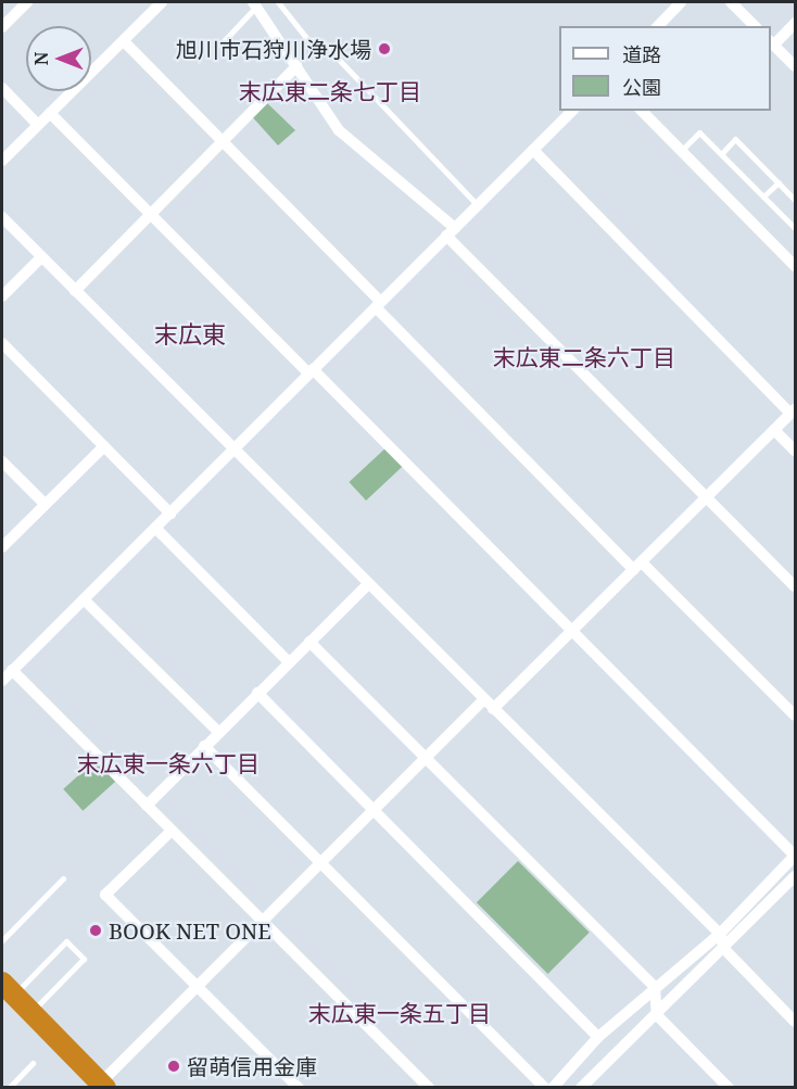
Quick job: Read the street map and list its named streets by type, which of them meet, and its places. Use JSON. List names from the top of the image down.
{
  "districts": [
    "末広東二条七丁目",
    "末広東",
    "末広東二条六丁目",
    "末広東一条六丁目",
    "末広東一条五丁目"
  ],
  "places": ["旭川市石狩川浄水場", "BOOK NET ONE", "留萌信用金庫"],
  "legend": ["道路", "公園"],
  "north": "left"
}
